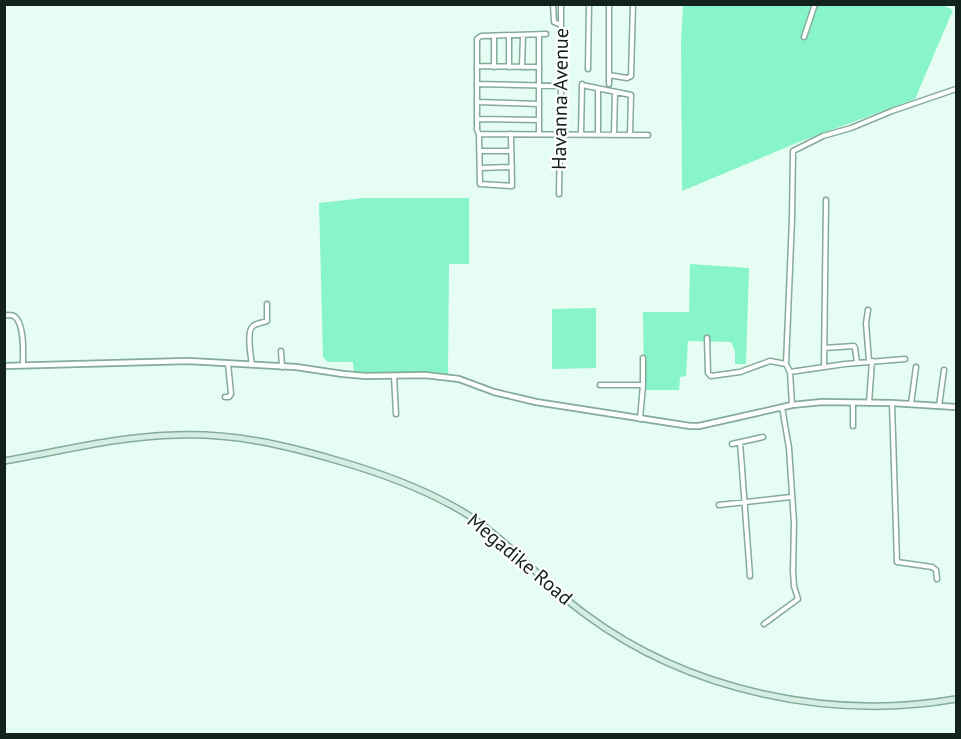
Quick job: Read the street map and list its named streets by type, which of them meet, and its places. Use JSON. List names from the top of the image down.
{
  "streets": {
    "main road": ["Megadike Road"],
    "street": ["Havanna Avenue"]
  }
}
